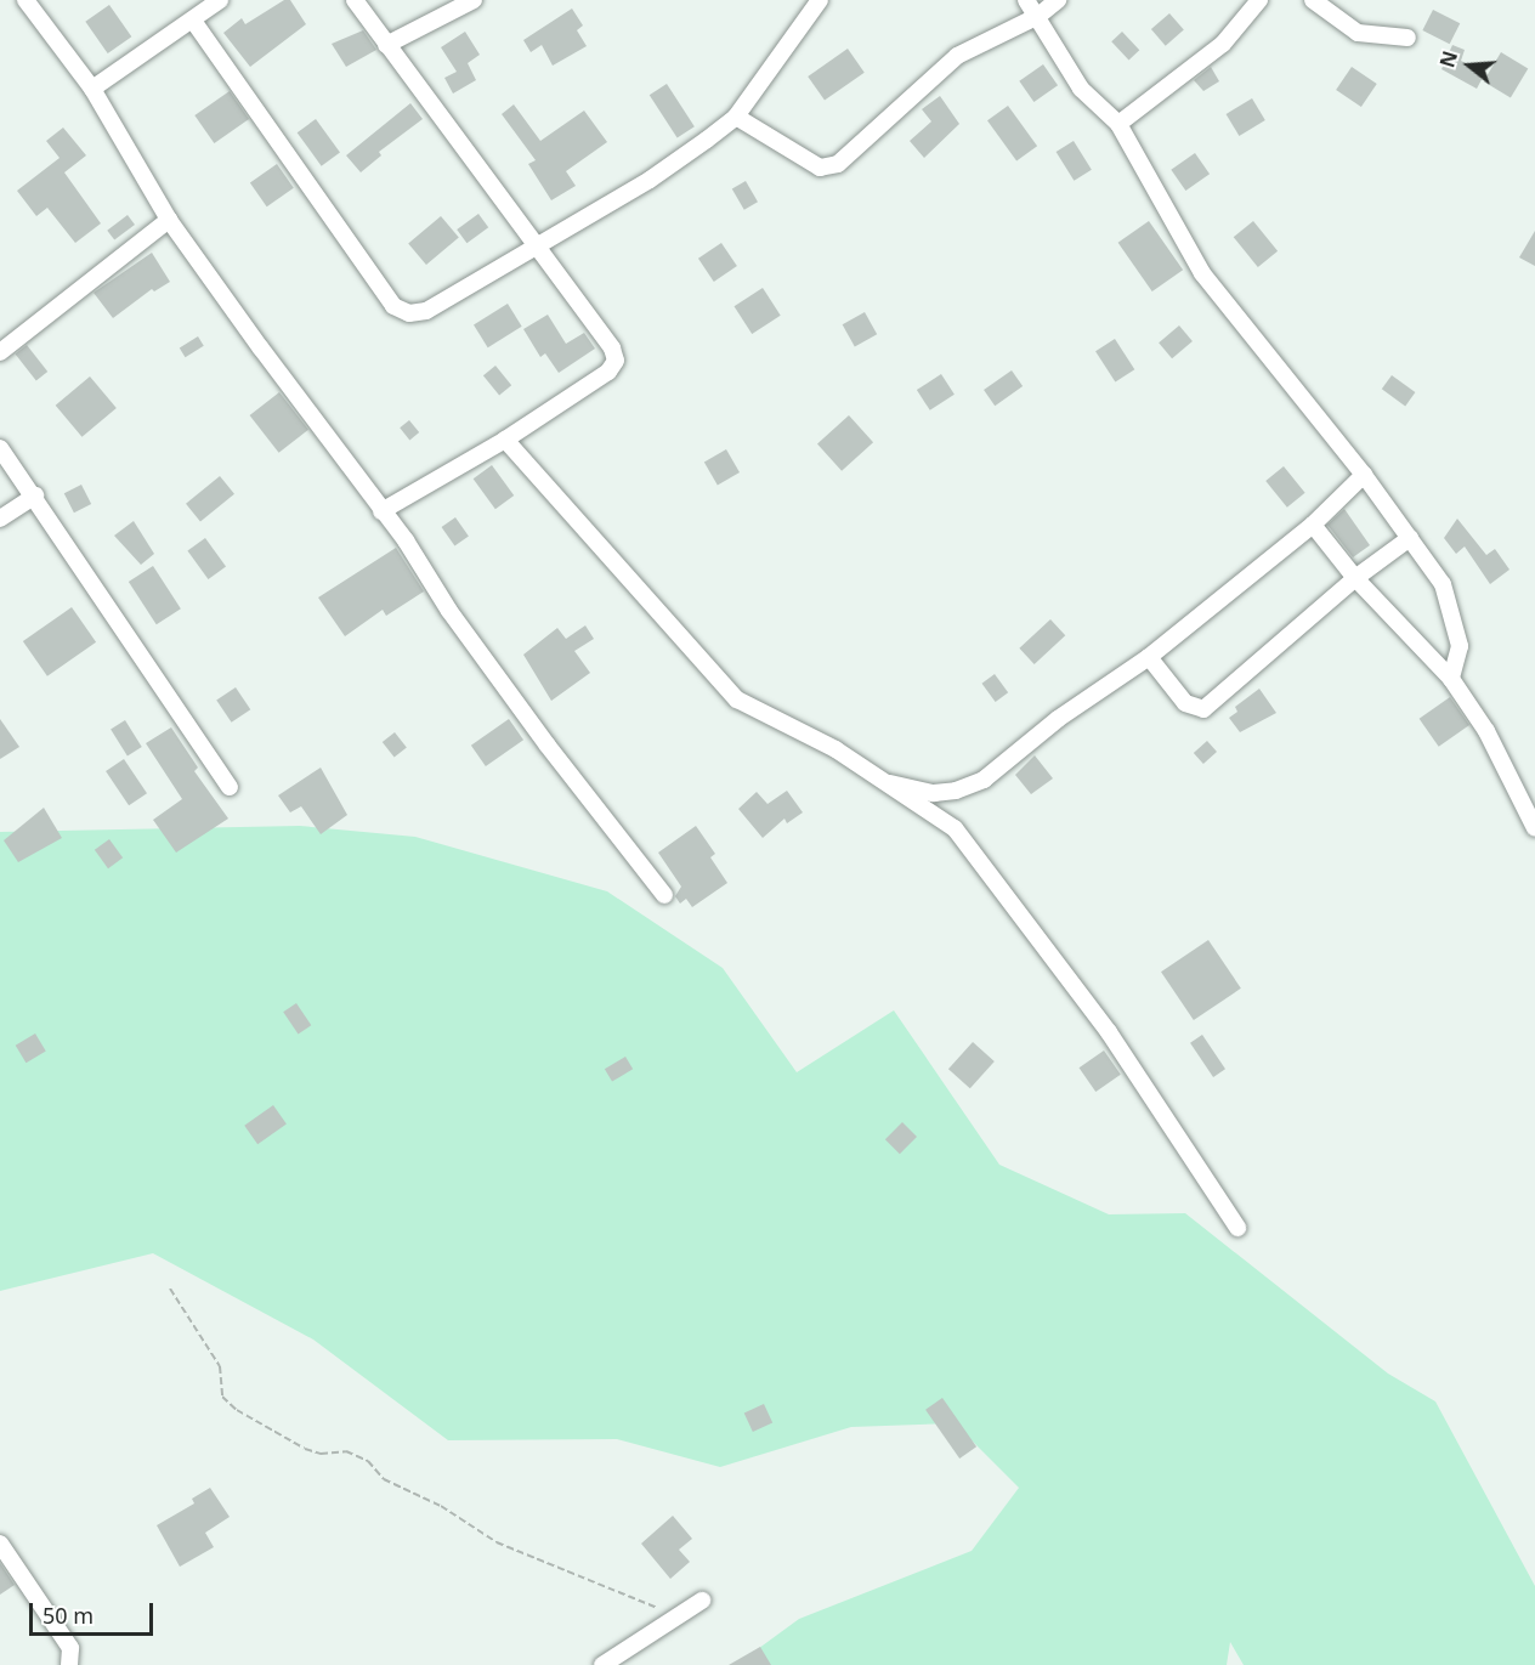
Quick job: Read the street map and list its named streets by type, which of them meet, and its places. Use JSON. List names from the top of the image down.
{
  "scale_bar": "50 m",
  "north": "left"
}
